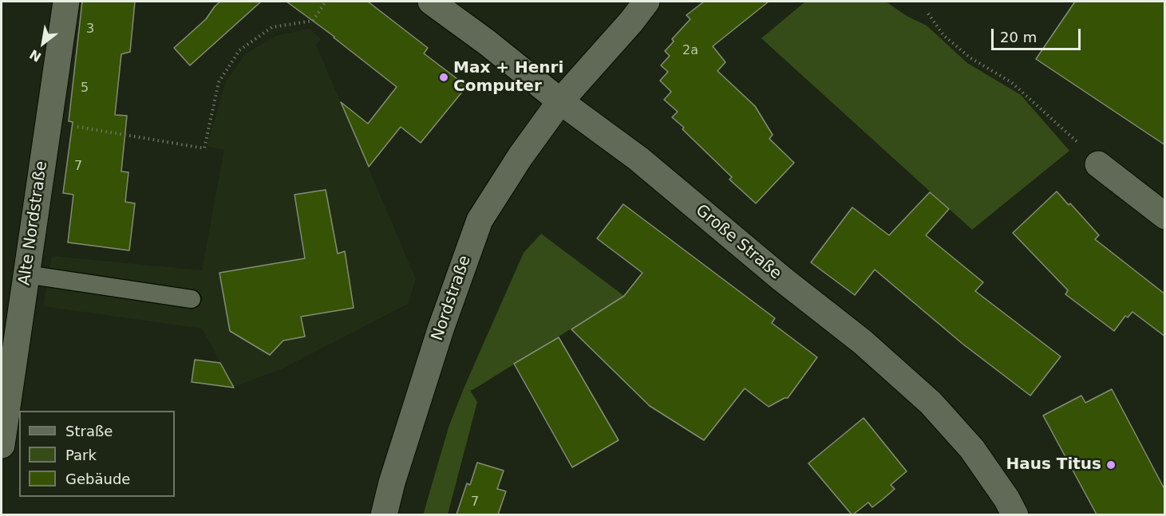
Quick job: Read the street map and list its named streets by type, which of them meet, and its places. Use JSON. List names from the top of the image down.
{
  "streets": {
    "street": ["Alte Nordstraße", "Große Straße", "Nordstraße"]
  },
  "crossings": [
    ["Große Straße", "Nordstraße"]
  ],
  "places": ["Max + Henri Computer", "Haus Titus"],
  "house_numbers": [
    "3",
    "2a",
    "5",
    "7",
    "7"
  ],
  "legend": ["Straße", "Park", "Gebäude"],
  "scale_bar": "20 m",
  "north": "bottom left"
}
